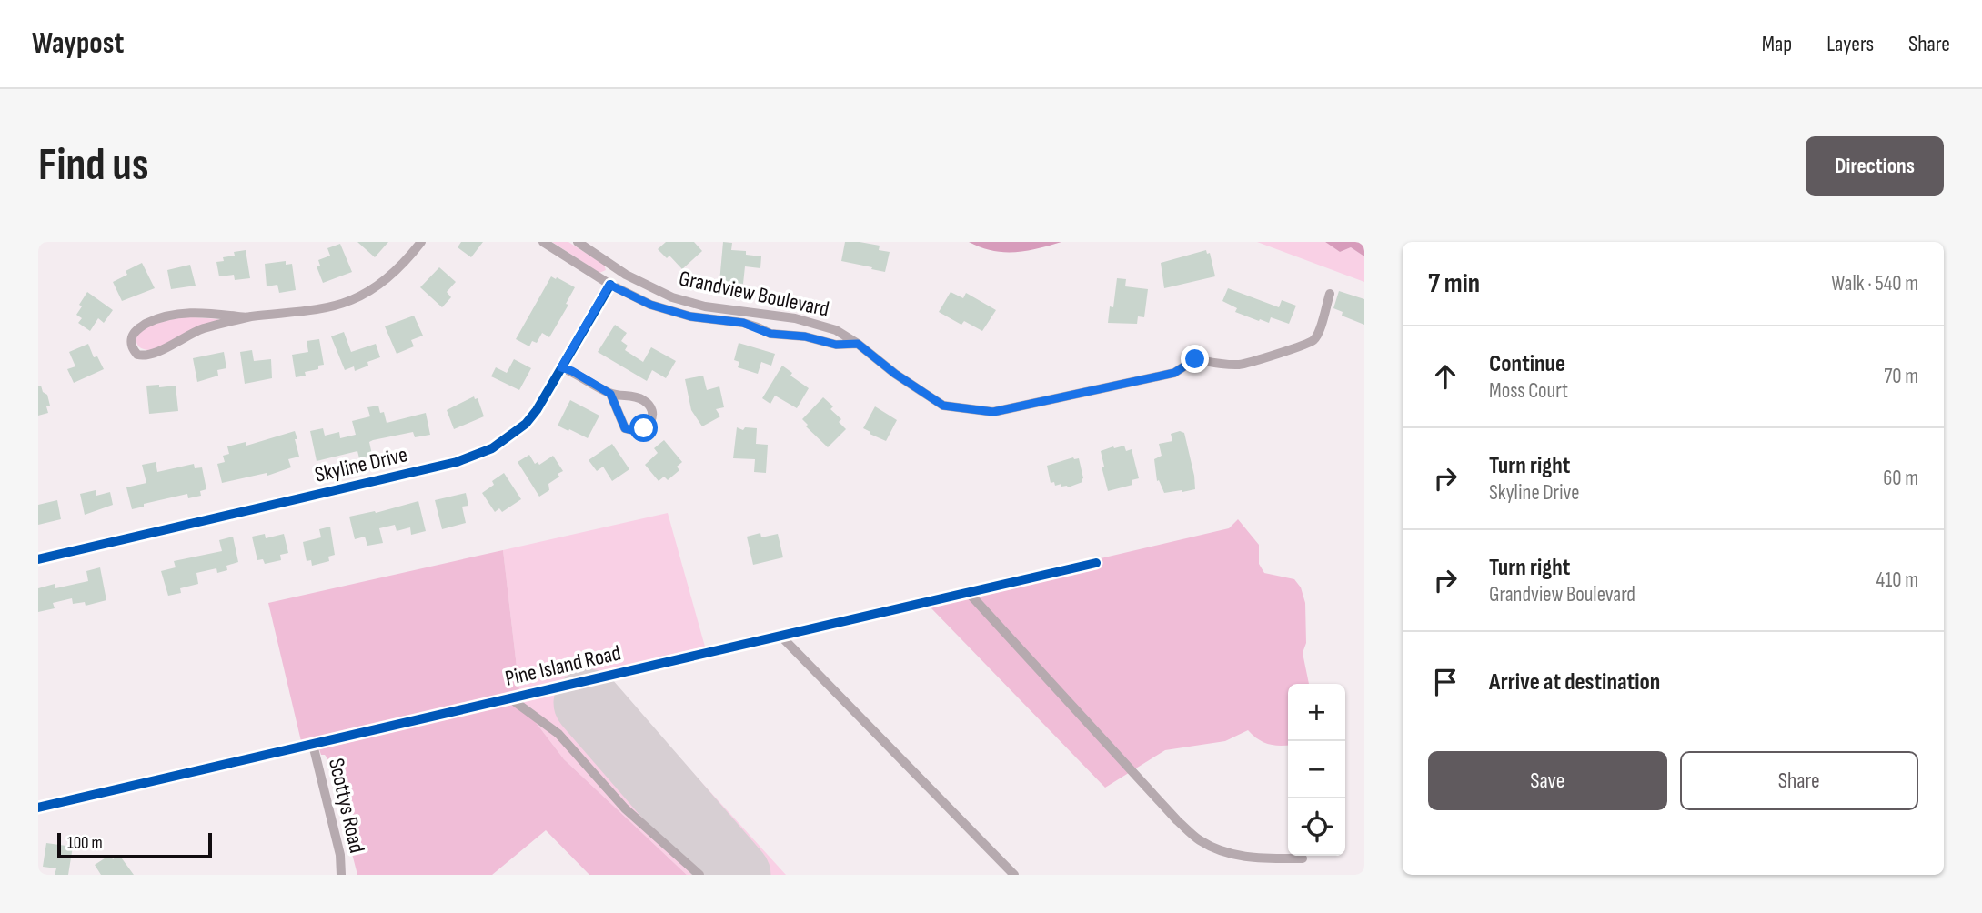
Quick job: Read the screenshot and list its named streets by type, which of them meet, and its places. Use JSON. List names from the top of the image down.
{
  "streets": {
    "street": [
      "Grandview Boulevard",
      "Skyline Drive",
      "Pine Island Road",
      "Scottys Road"
    ]
  },
  "crossings": [
    ["Grandview Boulevard", "Skyline Drive"],
    ["Pine Island Road", "Scottys Road"]
  ],
  "scale_bar": "100 m",
  "page": {
    "header": "Waypost",
    "nav": ["Map", "Layers", "Share"],
    "buttons": [
      "Directions",
      ["Save", "Share"]
    ],
    "title": "Find us",
    "heading": ["7 min", "Walk · 540 m"],
    "list": [
      ["Continue", "Moss Court", "70 m"],
      ["Turn right", "Skyline Drive", "60 m"],
      ["Turn right", "Grandview Boulevard", "410 m"],
      "Arrive at destination"
    ],
    "map_buttons": ["+", "−"],
    "scale": "100 m"
  }
}
